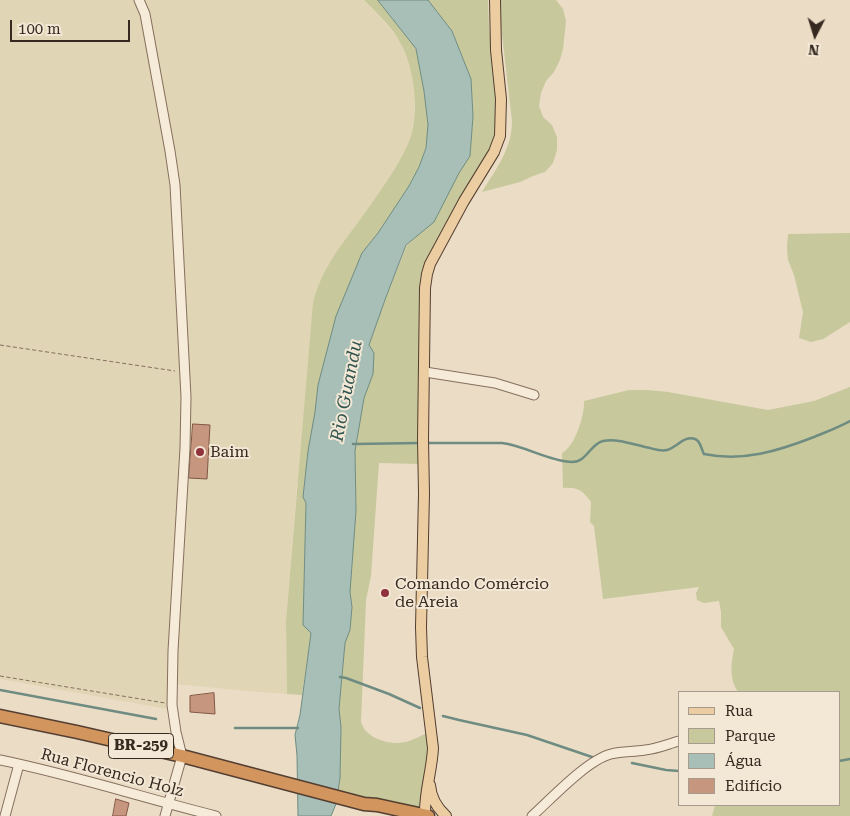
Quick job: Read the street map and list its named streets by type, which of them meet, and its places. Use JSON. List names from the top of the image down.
{
  "streets": {
    "highway": ["BR-259"],
    "street": ["Rua Florencio Holz"]
  },
  "water": ["Rio Guandu"],
  "places": ["Baim", "Comando Comércio de Areia"],
  "legend": [
    "Rua",
    "Parque",
    "Água",
    "Edifício"
  ],
  "scale_bar": "100 m",
  "north": "bottom"
}
